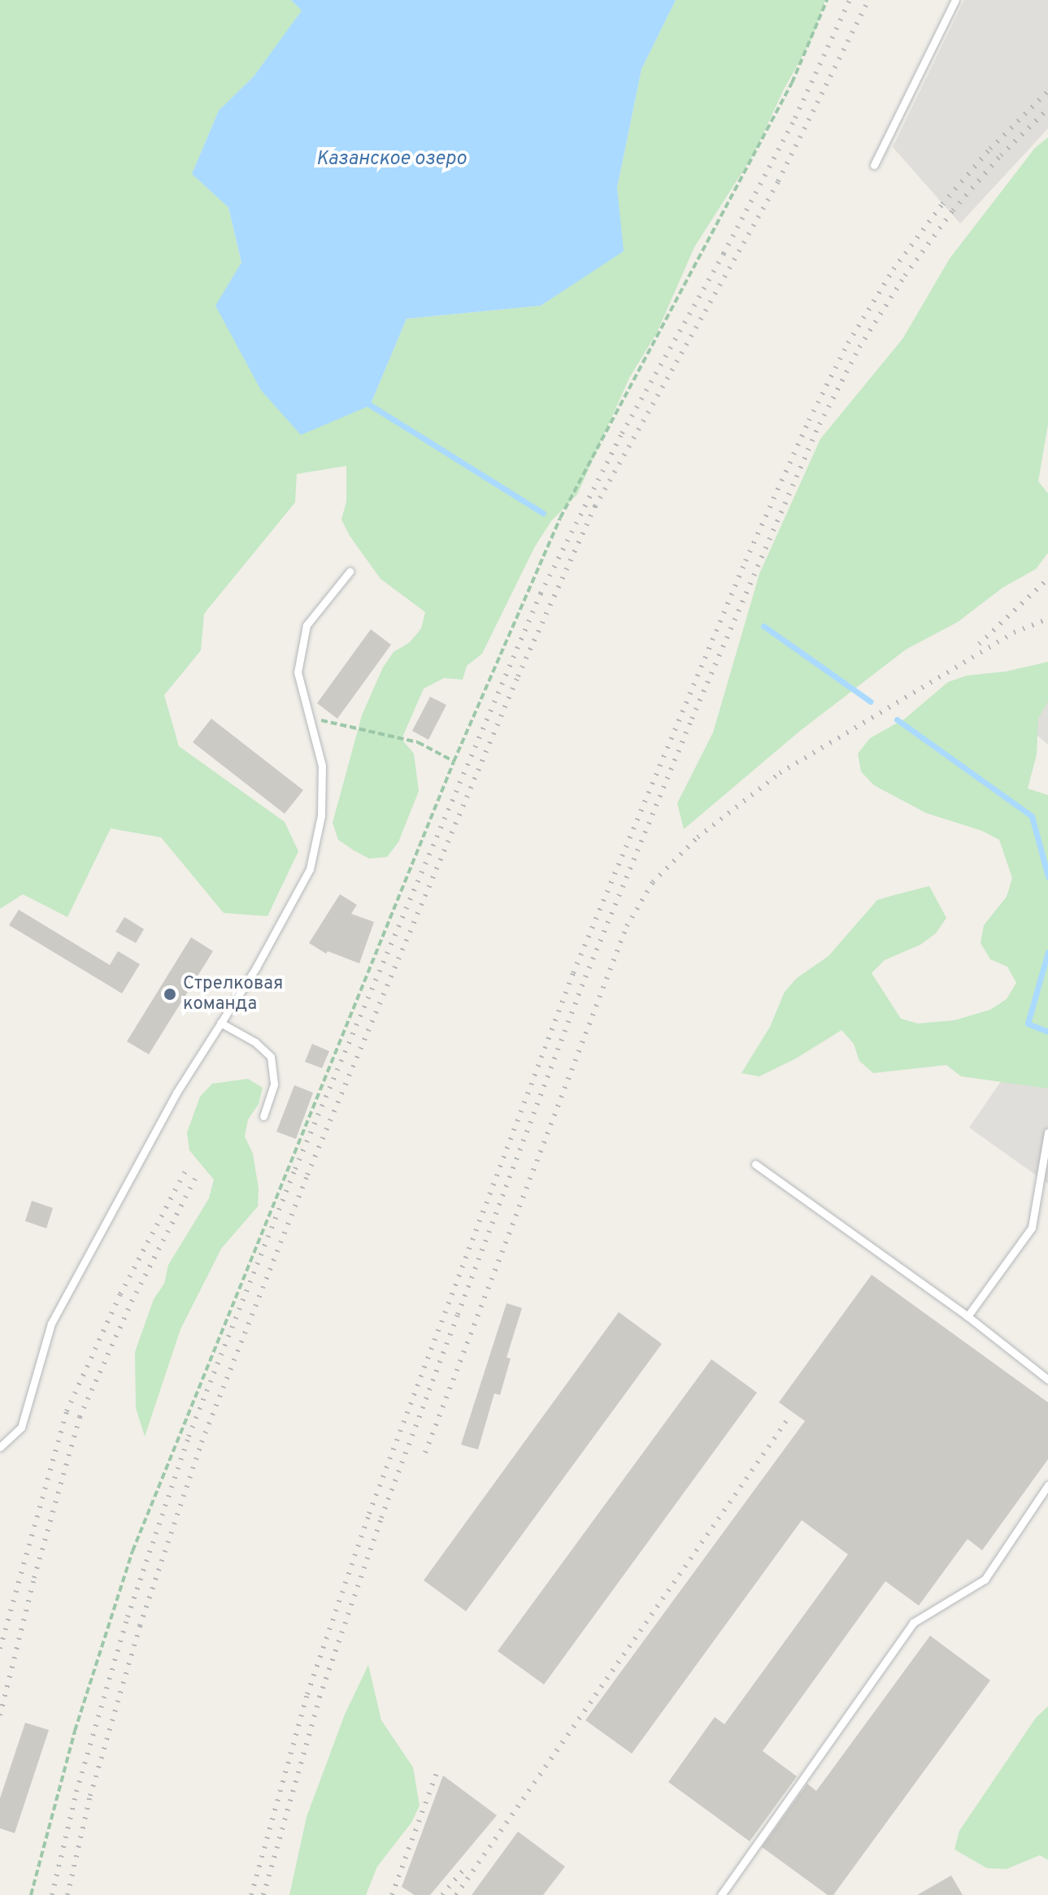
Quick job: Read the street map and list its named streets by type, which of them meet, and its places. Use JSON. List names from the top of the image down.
{
  "water": ["Казанское озеро"],
  "places": ["Стрелковая команда"]
}
